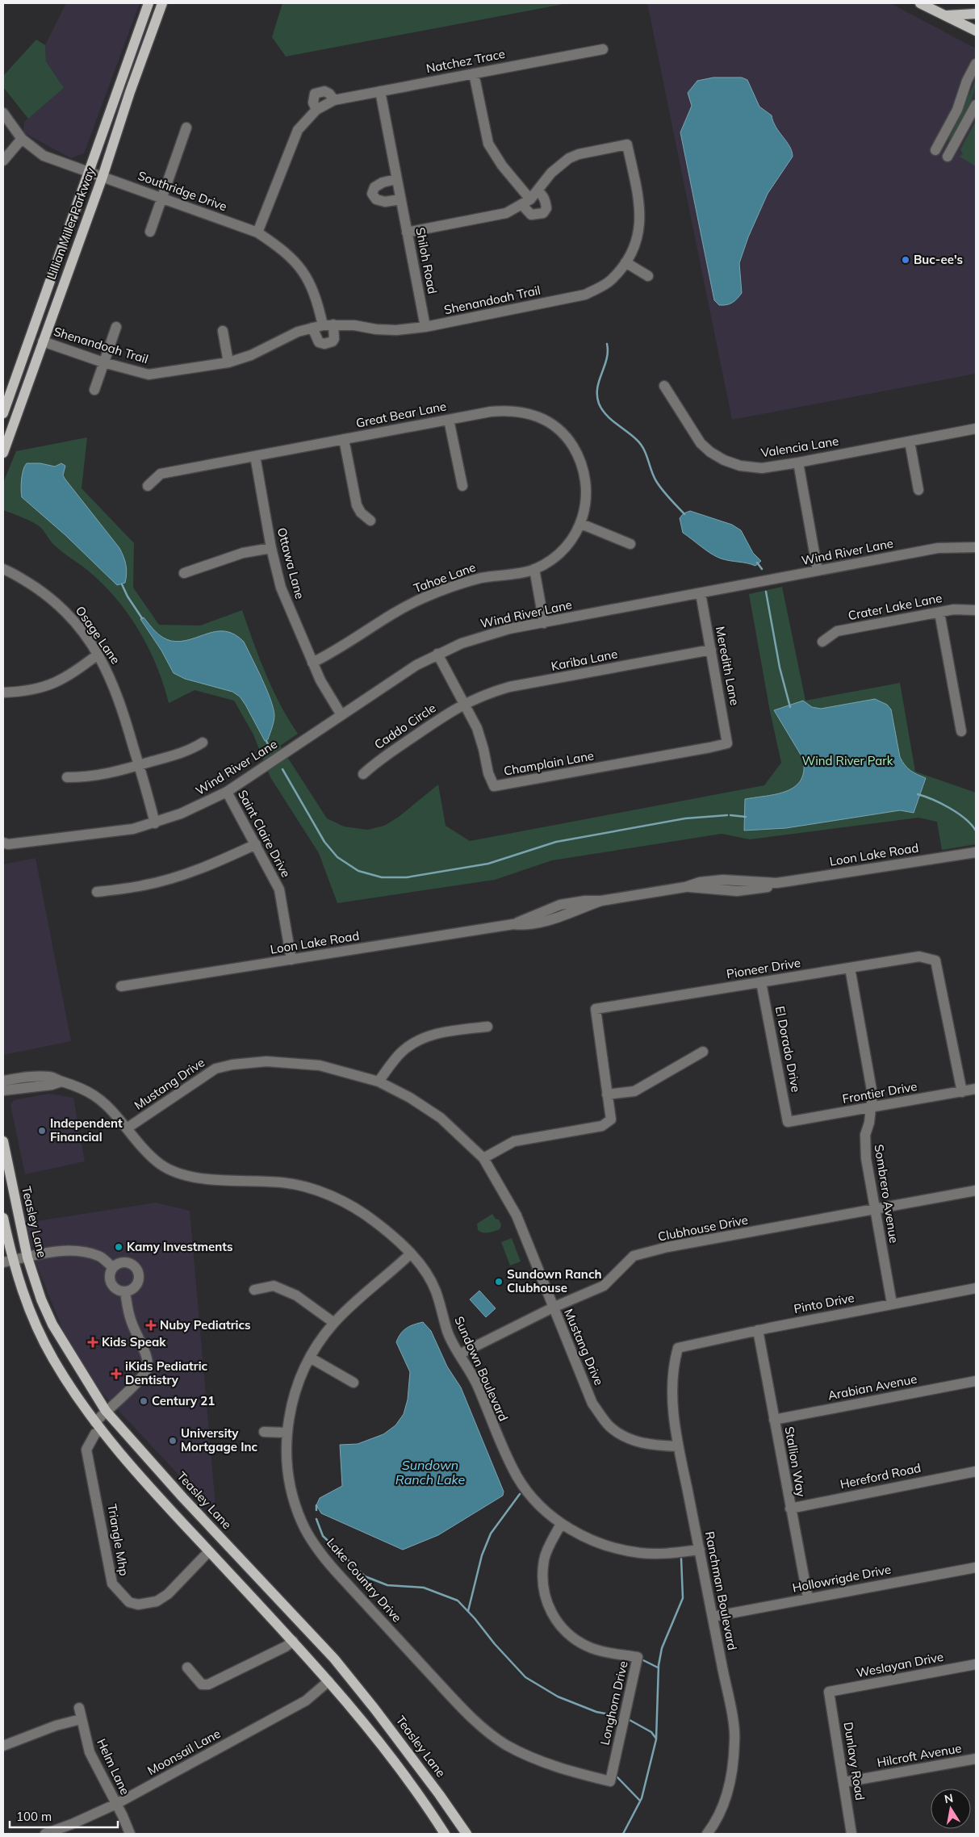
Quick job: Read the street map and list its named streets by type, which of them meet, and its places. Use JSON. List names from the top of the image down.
{
  "streets": {
    "main road": ["Lillian Miller Parkway", "Teasley Lane"],
    "street": [
      "Natchez Trace",
      "Southridge Drive",
      "Shiloh Road",
      "Shenandoah Trail",
      "Great Bear Lane",
      "Valencia Lane",
      "Wind River Lane",
      "Ottawa Lane",
      "Tahoe Lane",
      "Crater Lake Lane",
      "Osage Lane",
      "Kariba Lane",
      "Meredith Lane",
      "Caddo Circle",
      "Champlain Lane",
      "Saint Claire Drive",
      "Loon Lake Road",
      "Pioneer Drive",
      "El Dorado Drive",
      "Mustang Drive",
      "Frontier Drive",
      "Sombrero Avenue",
      "Clubhouse Drive",
      "Pinto Drive",
      "Sundown Boulevard",
      "Arabian Avenue",
      "Stallion Way",
      "Hereford Road",
      "Triangle Mhp",
      "Hollowrigde Drive",
      "Lake Country Drive",
      "Ranchman Boulevard",
      "Weslayan Drive",
      "Longhorn Drive",
      "Moonsail Lane",
      "Hilcroft Avenue",
      "Dunlavy Road",
      "Helm Lane"
    ]
  },
  "crossings": [
    ["Natchez Trace", "Southridge Drive"],
    ["Natchez Trace", "Shiloh Road"],
    ["Southridge Drive", "Lillian Miller Parkway"],
    ["Southridge Drive", "Shenandoah Trail"],
    ["Lillian Miller Parkway", "Shenandoah Trail"],
    ["Shiloh Road", "Shenandoah Trail"],
    ["Great Bear Lane", "Ottawa Lane"],
    ["Great Bear Lane", "Tahoe Lane"],
    ["Wind River Lane", "Ottawa Lane"],
    ["Wind River Lane", "Osage Lane"],
    ["Wind River Lane", "Meredith Lane"],
    ["Wind River Lane", "Champlain Lane"],
    ["Wind River Lane", "Saint Claire Drive"],
    ["Ottawa Lane", "Tahoe Lane"],
    ["Kariba Lane", "Meredith Lane"],
    ["Kariba Lane", "Caddo Circle"],
    ["Kariba Lane", "Champlain Lane"],
    ["Meredith Lane", "Champlain Lane"],
    ["Caddo Circle", "Champlain Lane"],
    ["Saint Claire Drive", "Loon Lake Road"],
    ["Pioneer Drive", "El Dorado Drive"],
    ["Pioneer Drive", "Frontier Drive"],
    ["Pioneer Drive", "Sombrero Avenue"],
    ["El Dorado Drive", "Frontier Drive"],
    ["Mustang Drive", "Clubhouse Drive"],
    ["Mustang Drive", "Sundown Boulevard"],
    ["Mustang Drive", "Ranchman Boulevard"],
    ["Frontier Drive", "Sombrero Avenue"],
    ["Sombrero Avenue", "Clubhouse Drive"],
    ["Sombrero Avenue", "Pinto Drive"],
    ["Teasley Lane", "Triangle Mhp"],
    ["Clubhouse Drive", "Sundown Boulevard"],
    ["Pinto Drive", "Stallion Way"],
    ["Pinto Drive", "Ranchman Boulevard"],
    ["Sundown Boulevard", "Lake Country Drive"],
    ["Sundown Boulevard", "Ranchman Boulevard"],
    ["Sundown Boulevard", "Longhorn Drive"],
    ["Arabian Avenue", "Stallion Way"],
    ["Stallion Way", "Hereford Road"],
    ["Stallion Way", "Hollowrigde Drive"],
    ["Hollowrigde Drive", "Ranchman Boulevard"],
    ["Lake Country Drive", "Longhorn Drive"],
    ["Weslayan Drive", "Dunlavy Road"],
    ["Moonsail Lane", "Helm Lane"],
    ["Hilcroft Avenue", "Dunlavy Road"]
  ],
  "water": ["Sundown Ranch Lake"],
  "parks": ["Wind River Park"],
  "places": {
    "other": [
      "Buc-ee's",
      "Independent Financial",
      "Kamy Investments",
      "Sundown Ranch Clubhouse",
      "Century 21",
      "University Mortgage Inc"
    ],
    "health": ["Nuby Pediatrics", "Kids Speak", "iKids Pediatric Dentistry"]
  },
  "scale_bar": "100 m",
  "north": "top"
}
